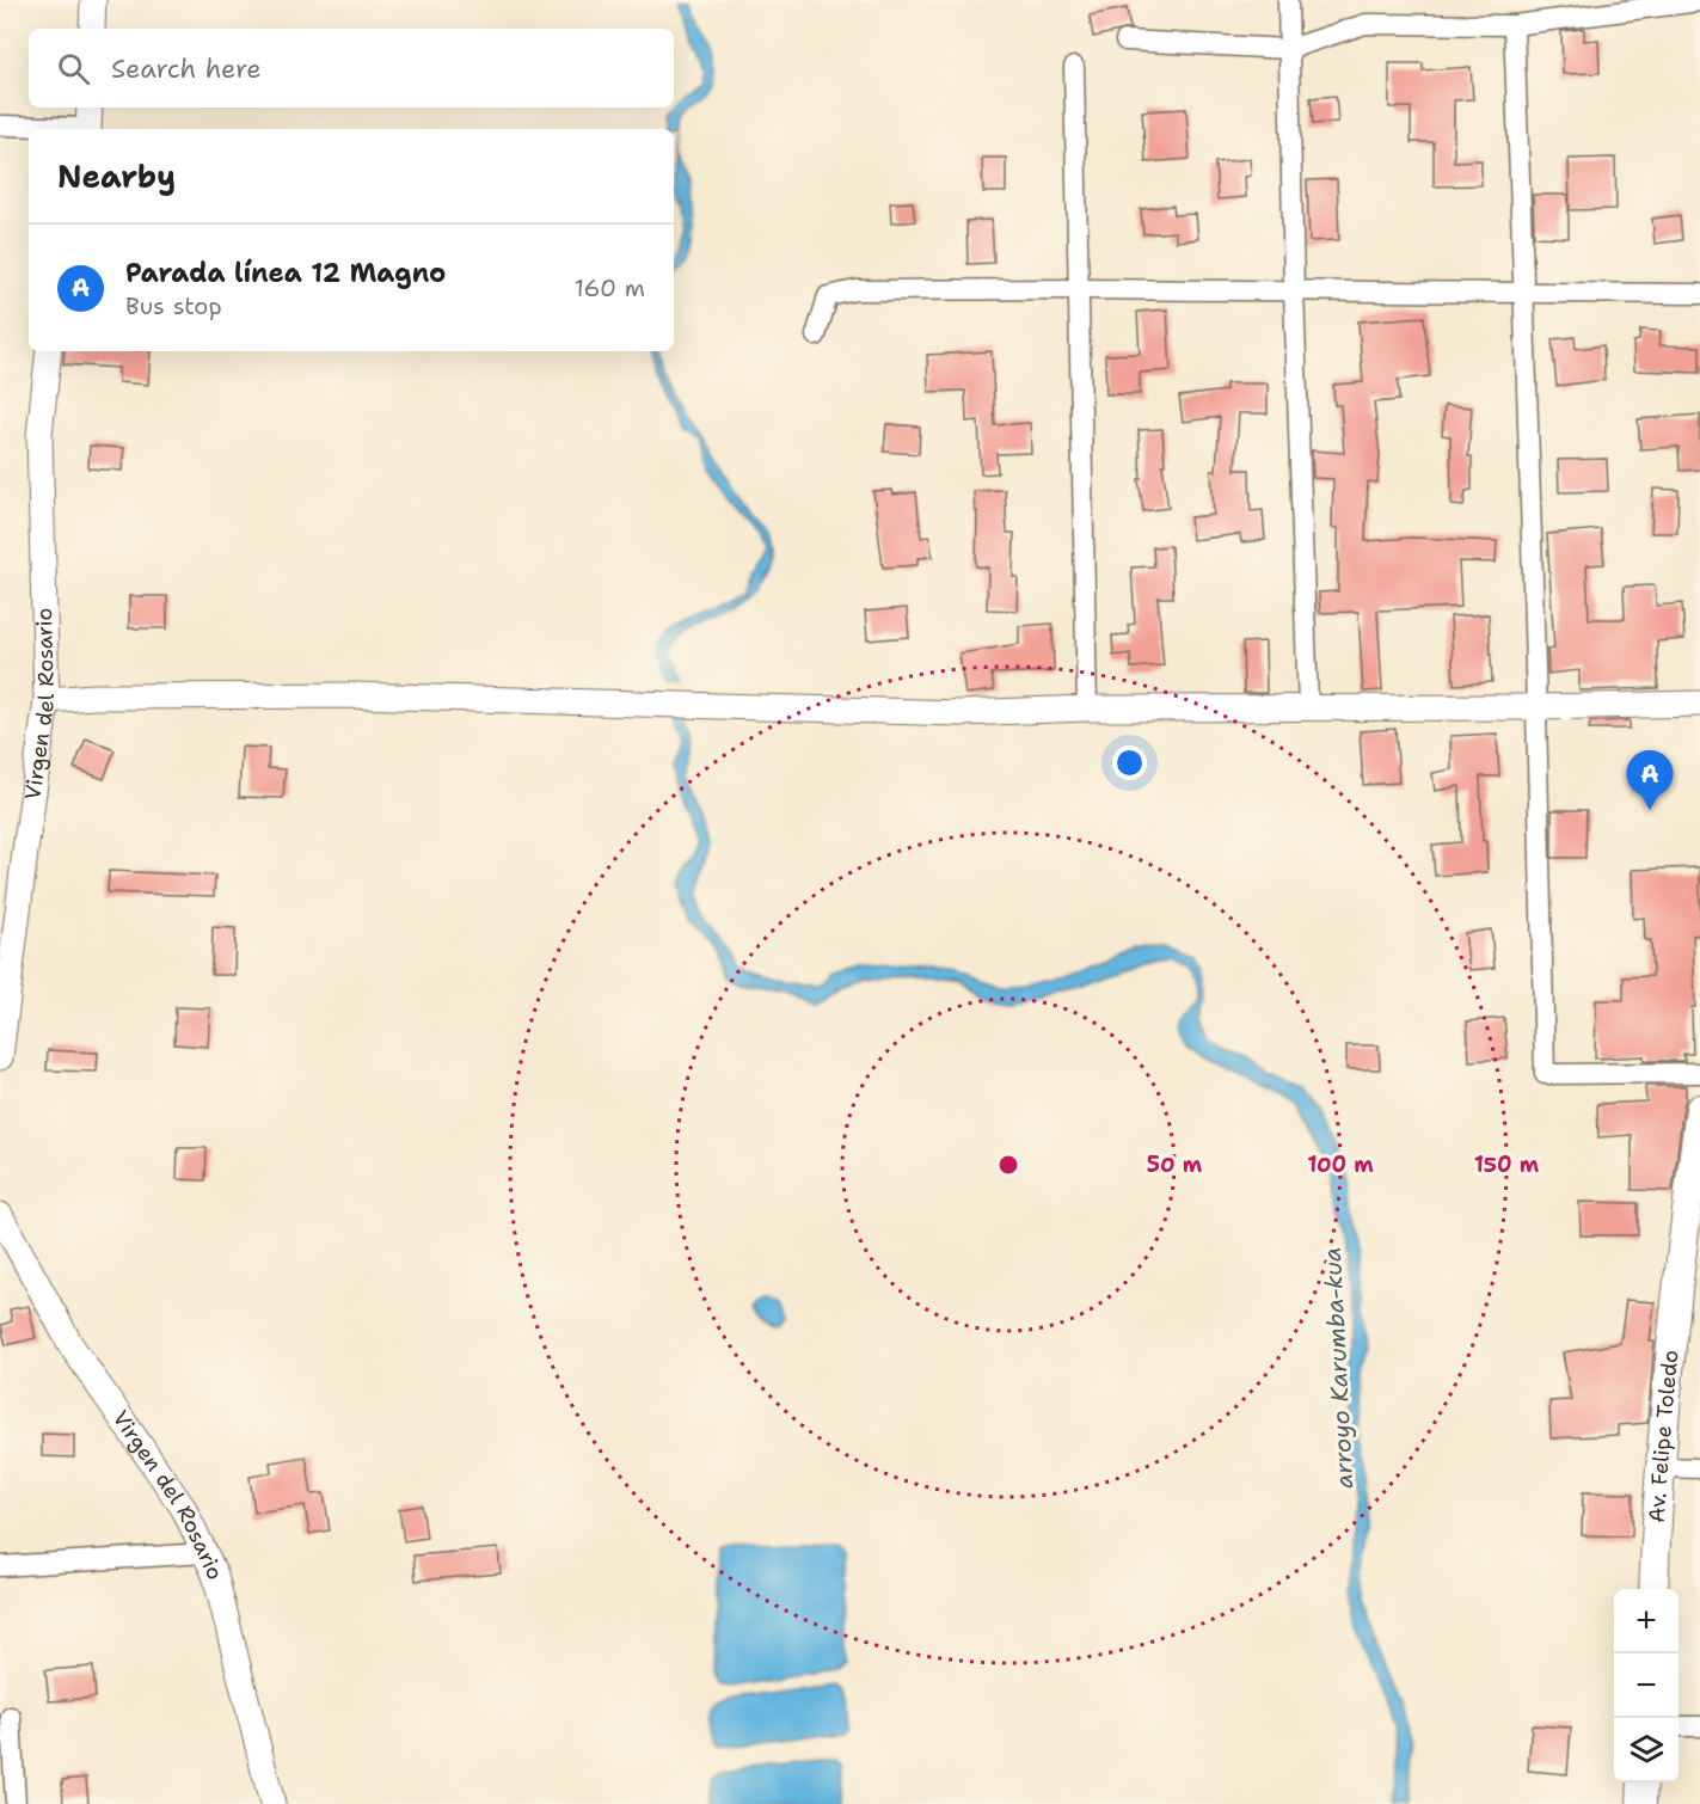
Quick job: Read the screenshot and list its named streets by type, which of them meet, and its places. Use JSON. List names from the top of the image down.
{
  "streets": {
    "main road": ["Av. Felipe Toledo"],
    "street": ["Virgen del Rosario"]
  },
  "water": ["arroyo Karumba-kua"],
  "page": {
    "search": "Search here",
    "heading": "Nearby",
    "list": [
      {
        "mark": "A",
        "name": "Parada línea 12 Magno",
        "note": "Bus stop",
        "value": "160 m"
      }
    ],
    "pins": "A",
    "map_buttons": ["+", "−"]
  },
  "rings": ["50 m", "100 m", "150 m"]
}
